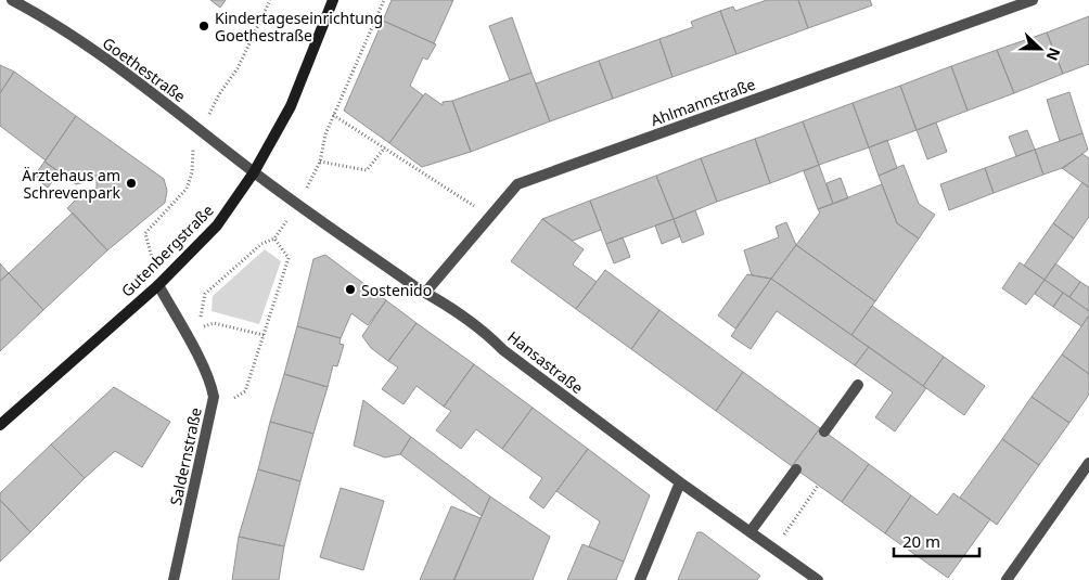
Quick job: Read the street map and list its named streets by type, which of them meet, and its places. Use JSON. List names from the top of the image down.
{
  "streets": {
    "main road": ["Gutenbergstraße"],
    "street": [
      "Goethestraße",
      "Ahlmannstraße",
      "Hansastraße",
      "Saldernstraße"
    ]
  },
  "crossings": [
    ["Goethestraße", "Gutenbergstraße"],
    ["Goethestraße", "Hansastraße"],
    ["Ahlmannstraße", "Hansastraße"],
    ["Gutenbergstraße", "Hansastraße"],
    ["Gutenbergstraße", "Saldernstraße"]
  ],
  "places": ["Kindertageseinrichtung Goethestraße", "Ärztehaus am Schrevenpark", "Sostenido"],
  "scale_bar": "20 m",
  "north": "right"
}
